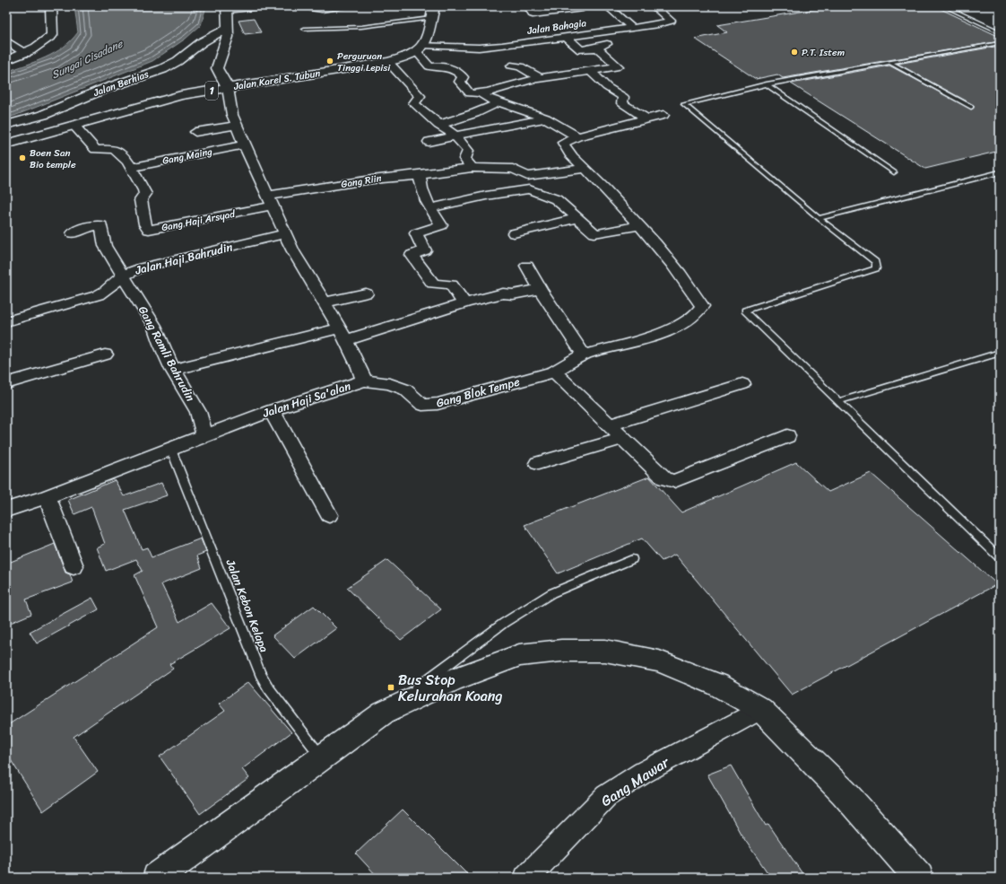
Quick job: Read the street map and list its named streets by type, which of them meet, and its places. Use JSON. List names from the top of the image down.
{
  "streets": {
    "main road": ["Jalan Karel S. Tubun", "Jalan Berhias", "1"],
    "street": [
      "Jalan Bahagia",
      "Gang Maing",
      "Gang Riin",
      "Gang Haji Arsyad",
      "Jalan Haji Bahrudin",
      "Gang Ramli Bahrudin",
      "Gang Blok Tempe",
      "Jalan Haji Sa'alan",
      "Gang Mawar"
    ],
    "lane": ["Jalan Kebon Kelapa"]
  },
  "crossings": [
    ["Jalan Bahagia", "Jalan Karel S. Tubun"],
    ["Jalan Karel S. Tubun", "Jalan Haji Sa'alan"],
    ["Gang Maing", "Gang Haji Arsyad"],
    ["Gang Maing", "Jalan Haji Sa'alan"],
    ["Gang Riin", "Gang Haji Arsyad"],
    ["Gang Riin", "Jalan Haji Sa'alan"],
    ["Gang Haji Arsyad", "Jalan Haji Sa'alan"],
    ["Jalan Haji Bahrudin", "Gang Ramli Bahrudin"],
    ["Jalan Haji Bahrudin", "Jalan Haji Sa'alan"],
    ["Gang Ramli Bahrudin", "Jalan Haji Sa'alan"],
    ["Gang Blok Tempe", "Jalan Haji Sa'alan"],
    ["Jalan Haji Sa'alan", "Jalan Kebon Kelapa"]
  ],
  "water": ["Sungai Cisadane"],
  "places": {
    "other": ["P.T. Istem", "Perguruan Tinggi Lepisi", "Boen San Bio temple"],
    "transit": ["Bus Stop Kelurahan Koang"]
  }
}
